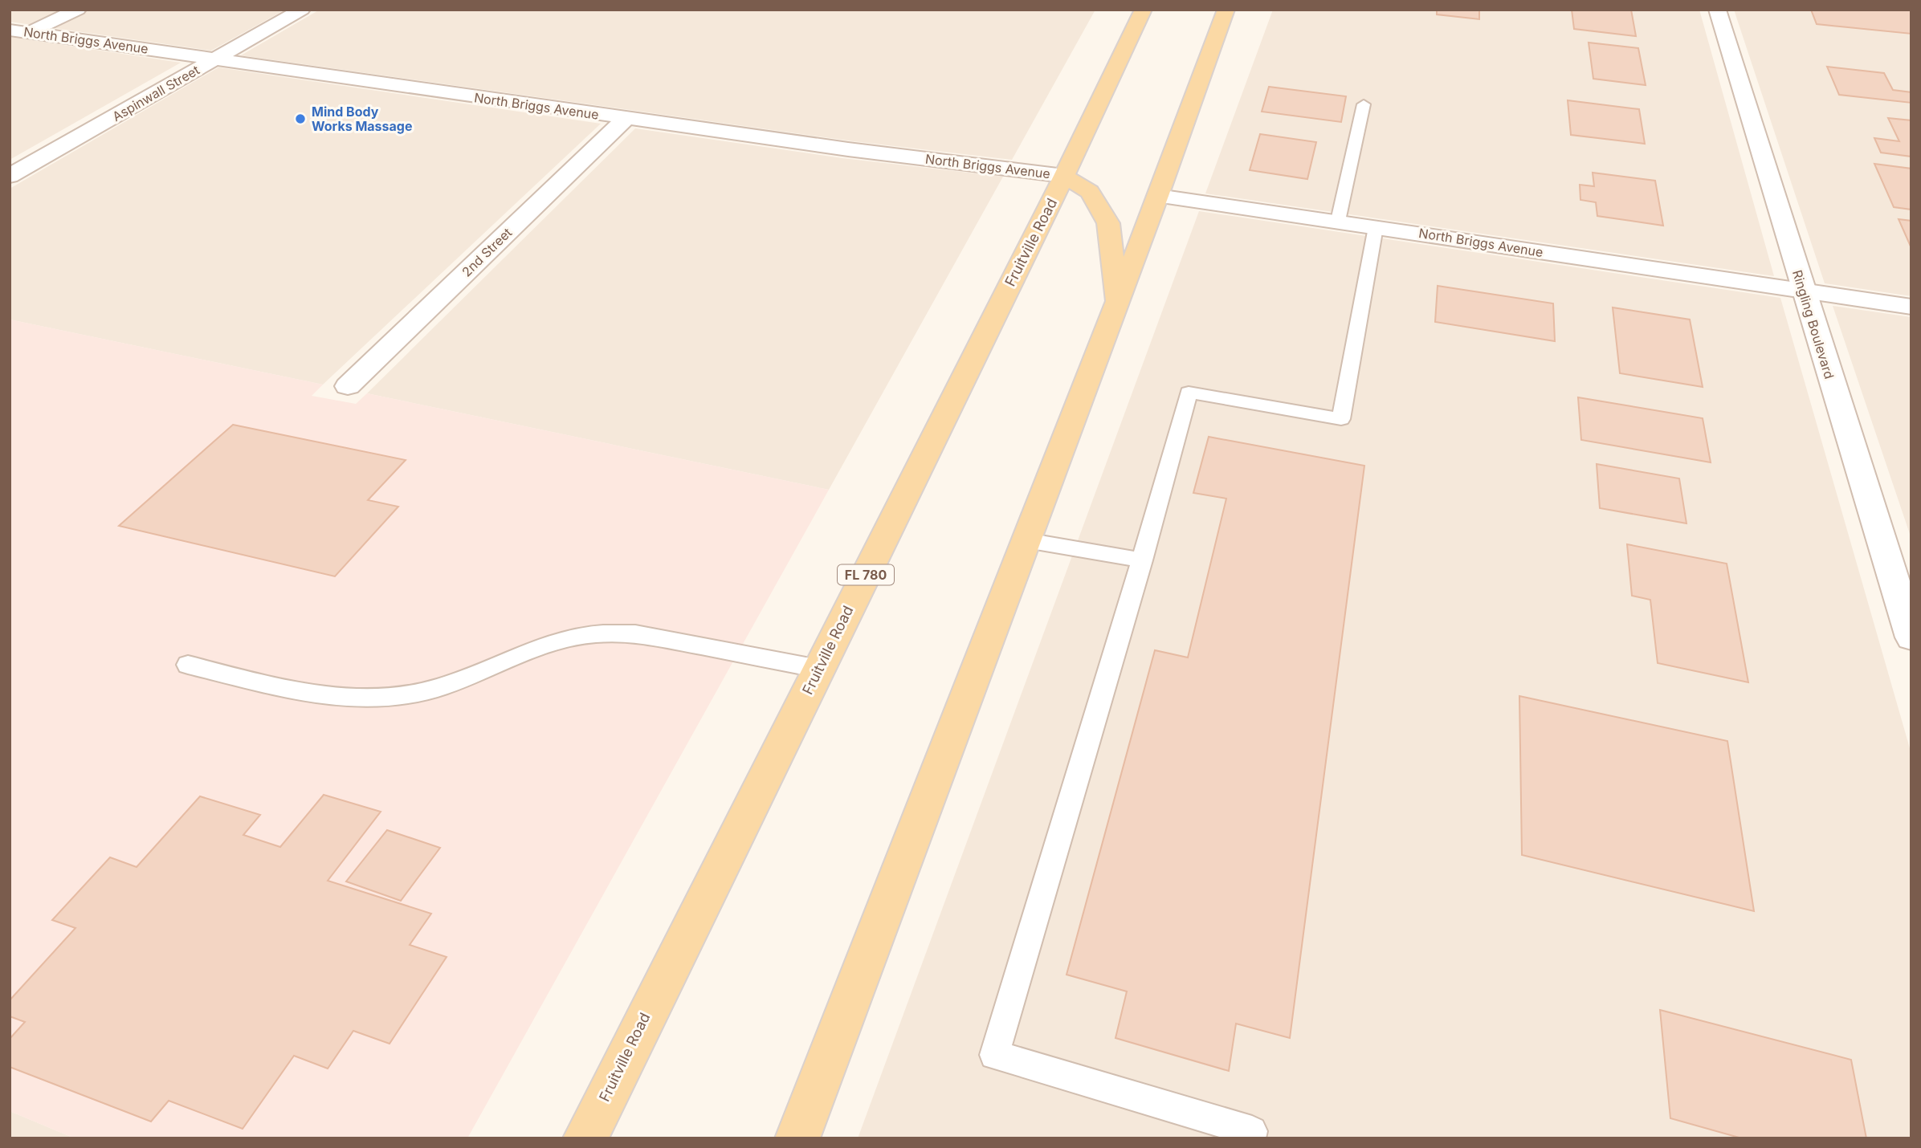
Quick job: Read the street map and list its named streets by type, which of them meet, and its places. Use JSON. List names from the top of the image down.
{
  "streets": {
    "main road": ["Fruitville Road", "FL 780"],
    "street": [
      "North Briggs Avenue",
      "Aspinwall Street",
      "2nd Street",
      "Ringling Boulevard"
    ]
  },
  "crossings": [
    ["North Briggs Avenue", "Aspinwall Street"],
    ["North Briggs Avenue", "Fruitville Road"],
    ["North Briggs Avenue", "2nd Street"],
    ["North Briggs Avenue", "Ringling Boulevard"]
  ],
  "places": ["Mind Body Works Massage"]
}
